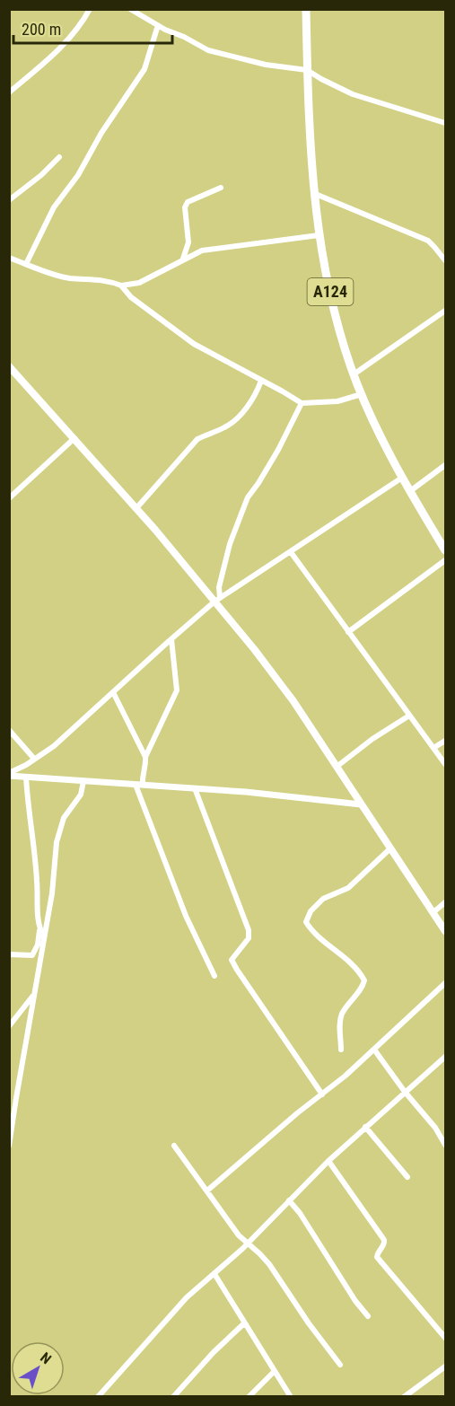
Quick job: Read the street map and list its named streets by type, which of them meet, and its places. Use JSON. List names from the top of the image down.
{
  "streets": {
    "highway": ["A124"]
  },
  "scale_bar": "200 m",
  "north": "top right"
}
